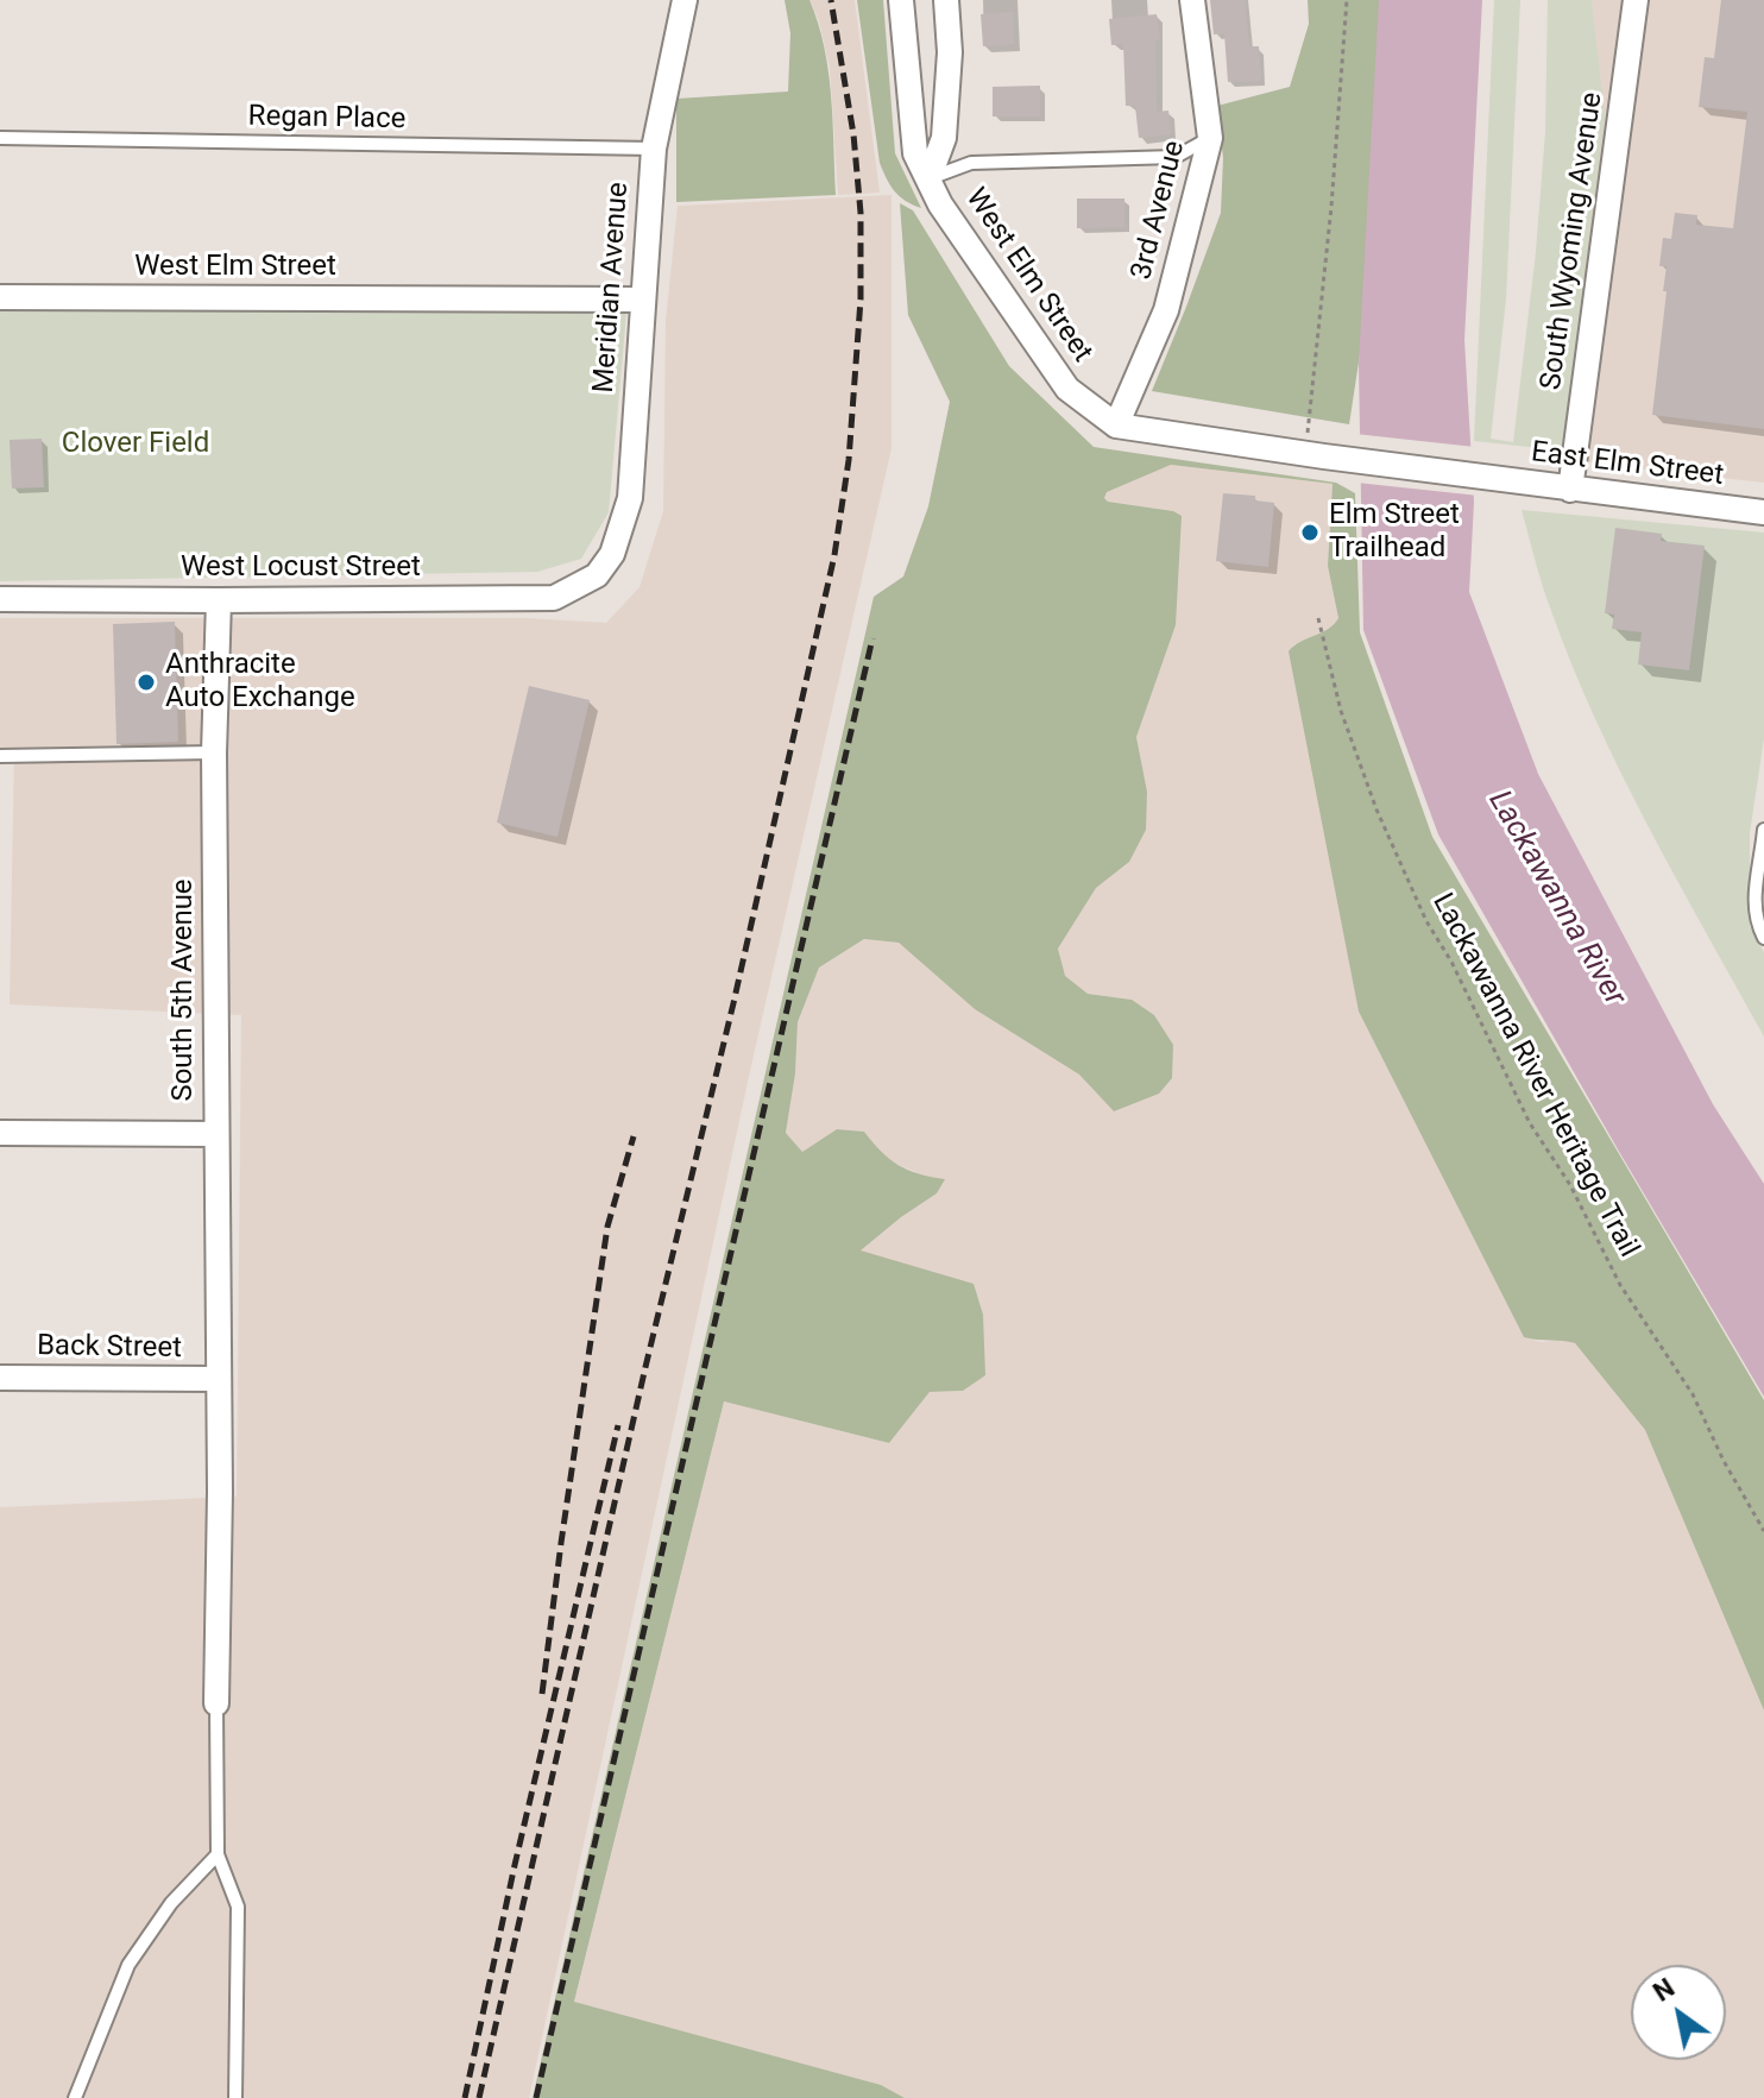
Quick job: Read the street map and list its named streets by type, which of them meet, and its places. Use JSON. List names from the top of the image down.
{
  "streets": {
    "street": [
      "3rd Avenue",
      "South Wyoming Avenue",
      "West Elm Street",
      "Meridian Avenue",
      "East Elm Street",
      "West Locust Street",
      "South 5th Avenue",
      "Back Street"
    ],
    "lane": ["Regan Place"],
    "path": ["Lackawanna River Heritage Trail"]
  },
  "crossings": [
    ["Regan Place", "Meridian Avenue"],
    ["3rd Avenue", "West Elm Street"],
    ["South Wyoming Avenue", "East Elm Street"],
    ["West Elm Street", "Meridian Avenue"],
    ["West Elm Street", "East Elm Street"],
    ["Meridian Avenue", "West Locust Street"],
    ["West Locust Street", "South 5th Avenue"],
    ["South 5th Avenue", "Back Street"]
  ],
  "water": ["Lackawanna River"],
  "parks": ["Clover Field"],
  "places": ["Elm Street Trailhead", "Anthracite Auto Exchange"],
  "north": "top left"
}
